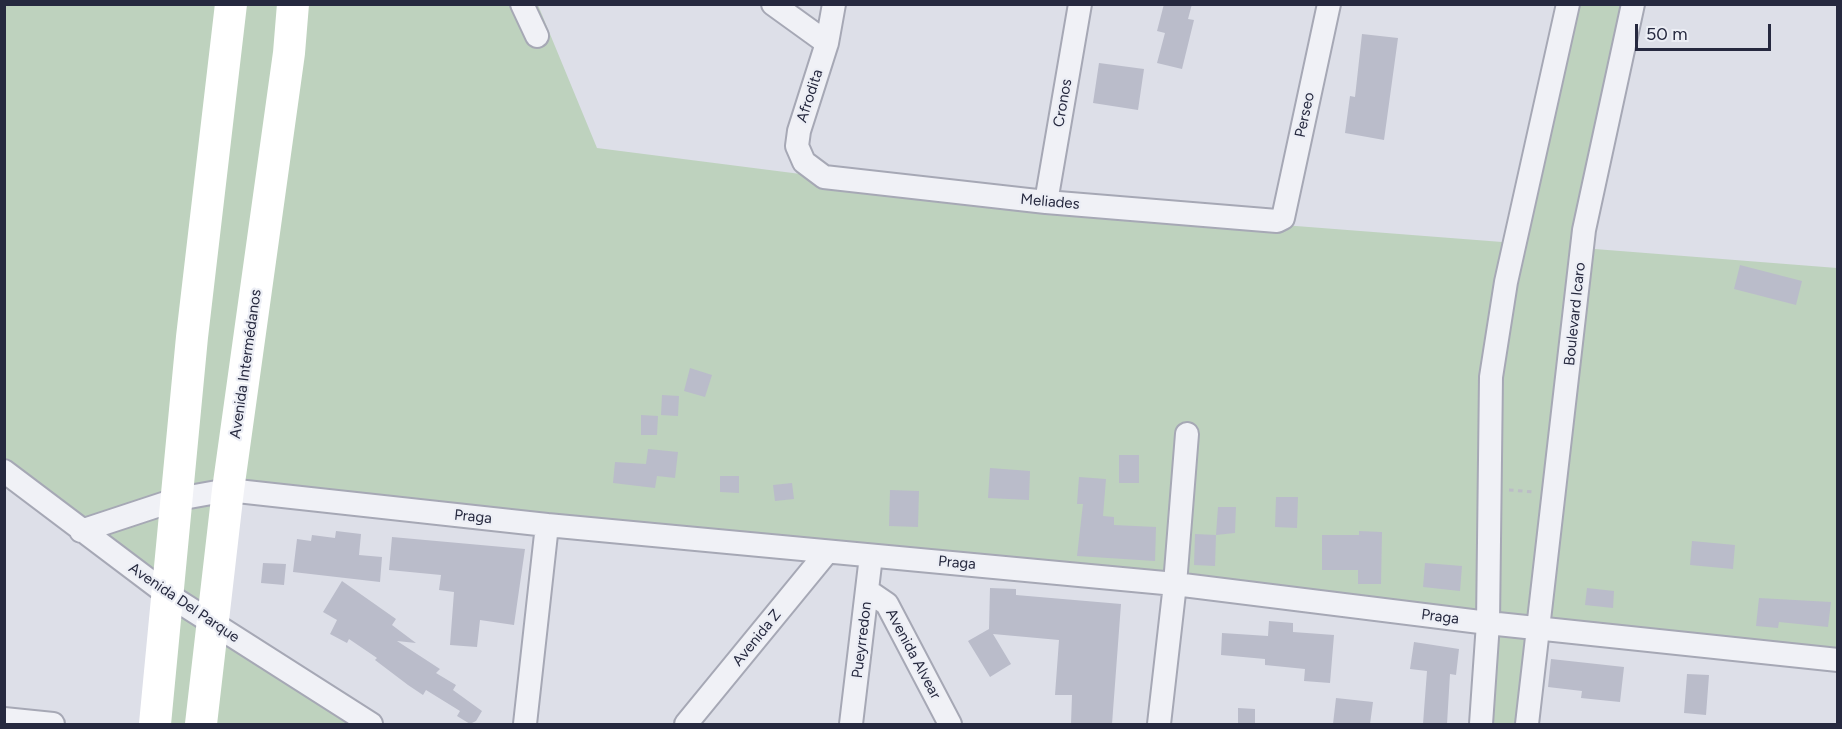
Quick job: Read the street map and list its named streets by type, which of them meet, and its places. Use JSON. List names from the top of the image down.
{
  "streets": {
    "main road": ["Avenida Intermédanos"],
    "street": [
      "Afrodita",
      "Cronos",
      "Perseo",
      "Meliades",
      "Boulevard Icaro",
      "Praga",
      "Avenida Del Parque",
      "Avenida Z",
      "Pueyrredon",
      "Avenida Alvear"
    ]
  },
  "crossings": [
    ["Afrodita", "Meliades"],
    ["Cronos", "Meliades"],
    ["Perseo", "Meliades"],
    ["Boulevard Icaro", "Praga"],
    ["Avenida Intermédanos", "Praga"],
    ["Avenida Intermédanos", "Avenida Del Parque"],
    ["Praga", "Avenida Del Parque"],
    ["Praga", "Avenida Z"],
    ["Praga", "Pueyrredon"],
    ["Pueyrredon", "Avenida Alvear"]
  ],
  "scale_bar": "50 m"
}
